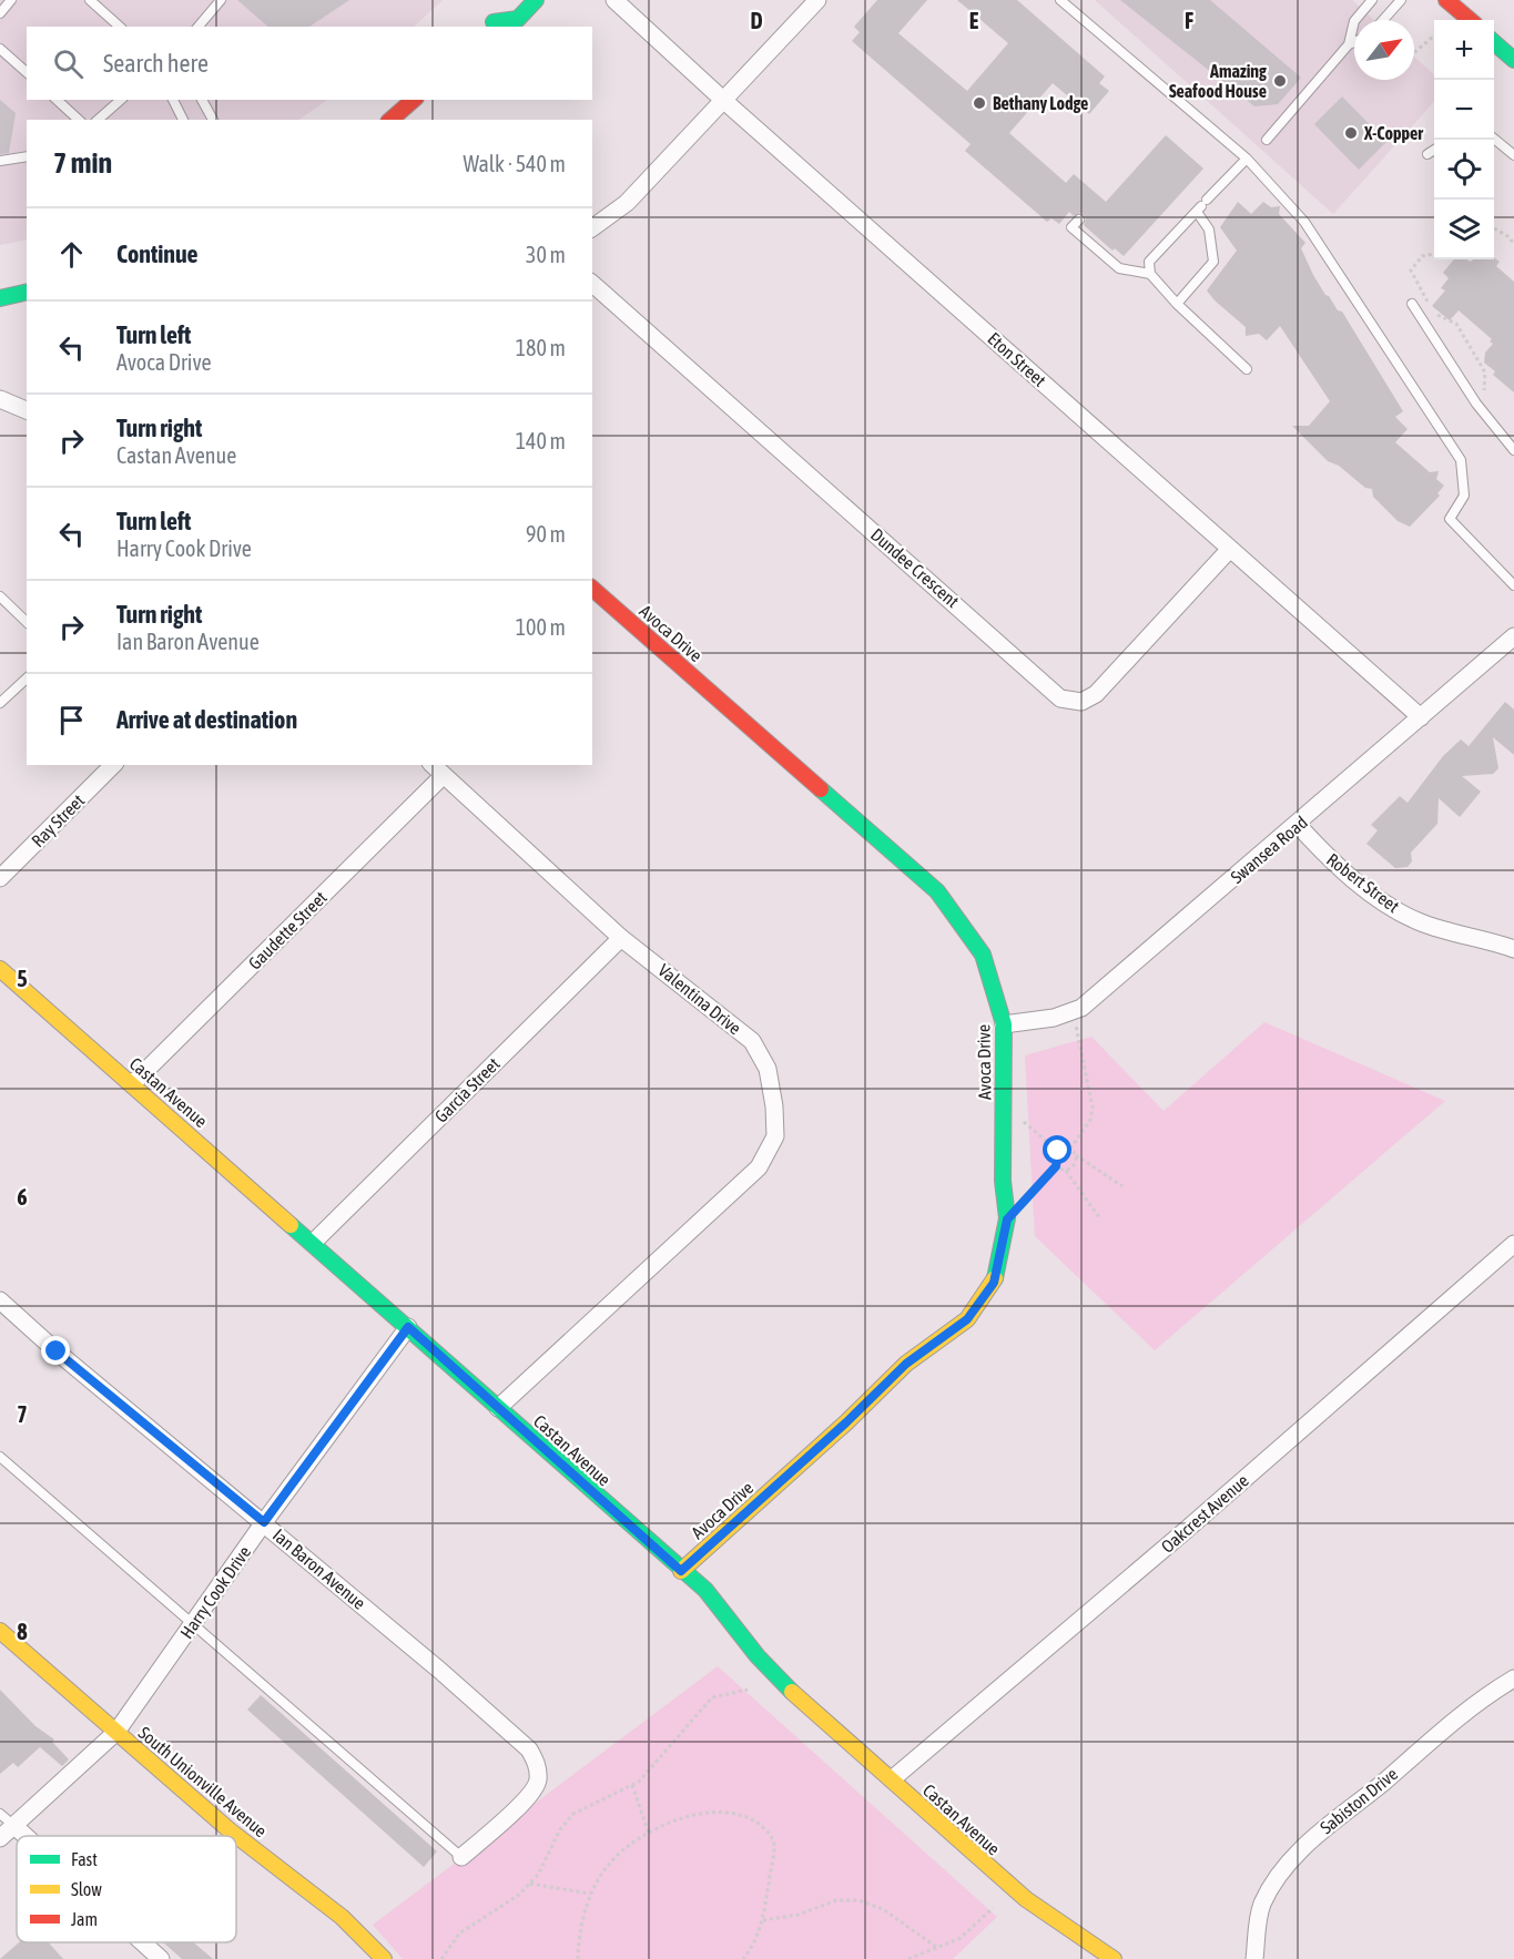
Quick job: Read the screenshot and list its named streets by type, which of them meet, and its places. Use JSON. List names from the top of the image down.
{
  "streets": {
    "street": [
      "Eton Street",
      "Dundee Crescent",
      "Avoca Drive",
      "Ray Street",
      "Swansea Road",
      "Robert Street",
      "Gaudette Street",
      "Valentina Drive",
      "Garcia Street",
      "Castan Avenue",
      "Oakcrest Avenue",
      "Ian Baron Avenue",
      "Harry Cook Drive",
      "South Unionville Avenue",
      "Sabiston Drive"
    ]
  },
  "crossings": [
    ["Eton Street", "Dundee Crescent"],
    ["Eton Street", "Swansea Road"],
    ["Avoca Drive", "Swansea Road"],
    ["Avoca Drive", "Castan Avenue"],
    ["Swansea Road", "Robert Street"],
    ["Gaudette Street", "Valentina Drive"],
    ["Gaudette Street", "Castan Avenue"],
    ["Valentina Drive", "Garcia Street"],
    ["Valentina Drive", "Castan Avenue"],
    ["Garcia Street", "Castan Avenue"],
    ["Castan Avenue", "Oakcrest Avenue"],
    ["Castan Avenue", "Harry Cook Drive"],
    ["Ian Baron Avenue", "Harry Cook Drive"],
    ["Harry Cook Drive", "South Unionville Avenue"]
  ],
  "places": ["Amazing Seafood House", "Bethany Lodge", "X-Copper"],
  "legend": ["Fast", "Slow", "Jam"],
  "north": "top right",
  "page": {
    "map_buttons": ["+", "−"],
    "search": "Search here",
    "heading": ["7 min", "Walk · 540 m"],
    "list": [
      ["Continue", "30 m"],
      ["Turn left", "Avoca Drive", "180 m"],
      ["Turn right", "Castan Avenue", "140 m"],
      ["Turn left", "Harry Cook Drive", "90 m"],
      ["Turn right", "Ian Baron Avenue", "100 m"],
      "Arrive at destination"
    ]
  },
  "grid": {
    "columns": ["D", "E", "F"],
    "rows": [
      "5",
      "6",
      "7",
      "8"
    ]
  }
}
